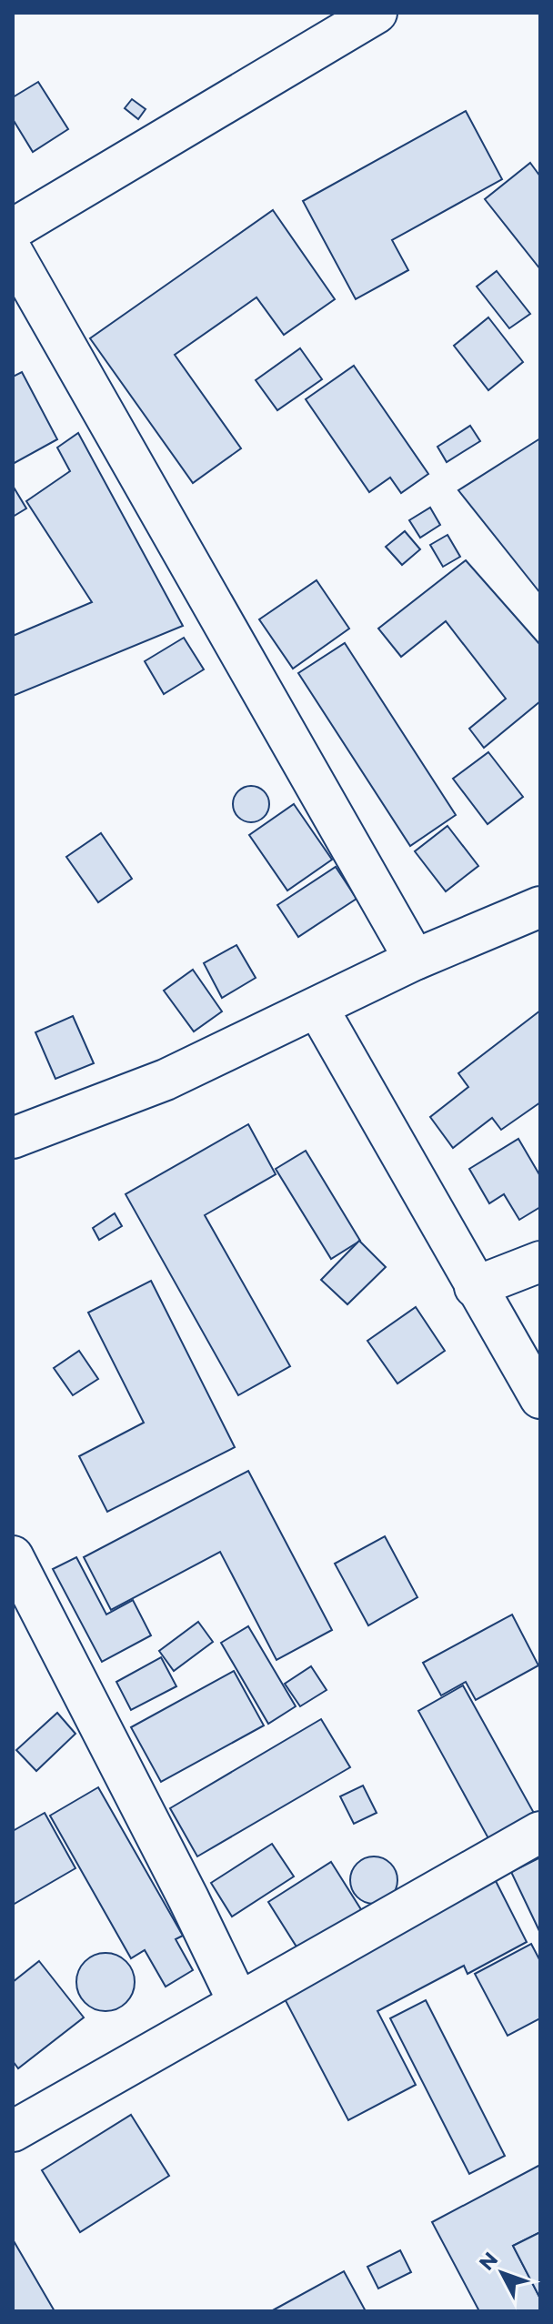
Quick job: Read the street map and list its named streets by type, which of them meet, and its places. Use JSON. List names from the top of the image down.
{
  "north": "top left"
}
